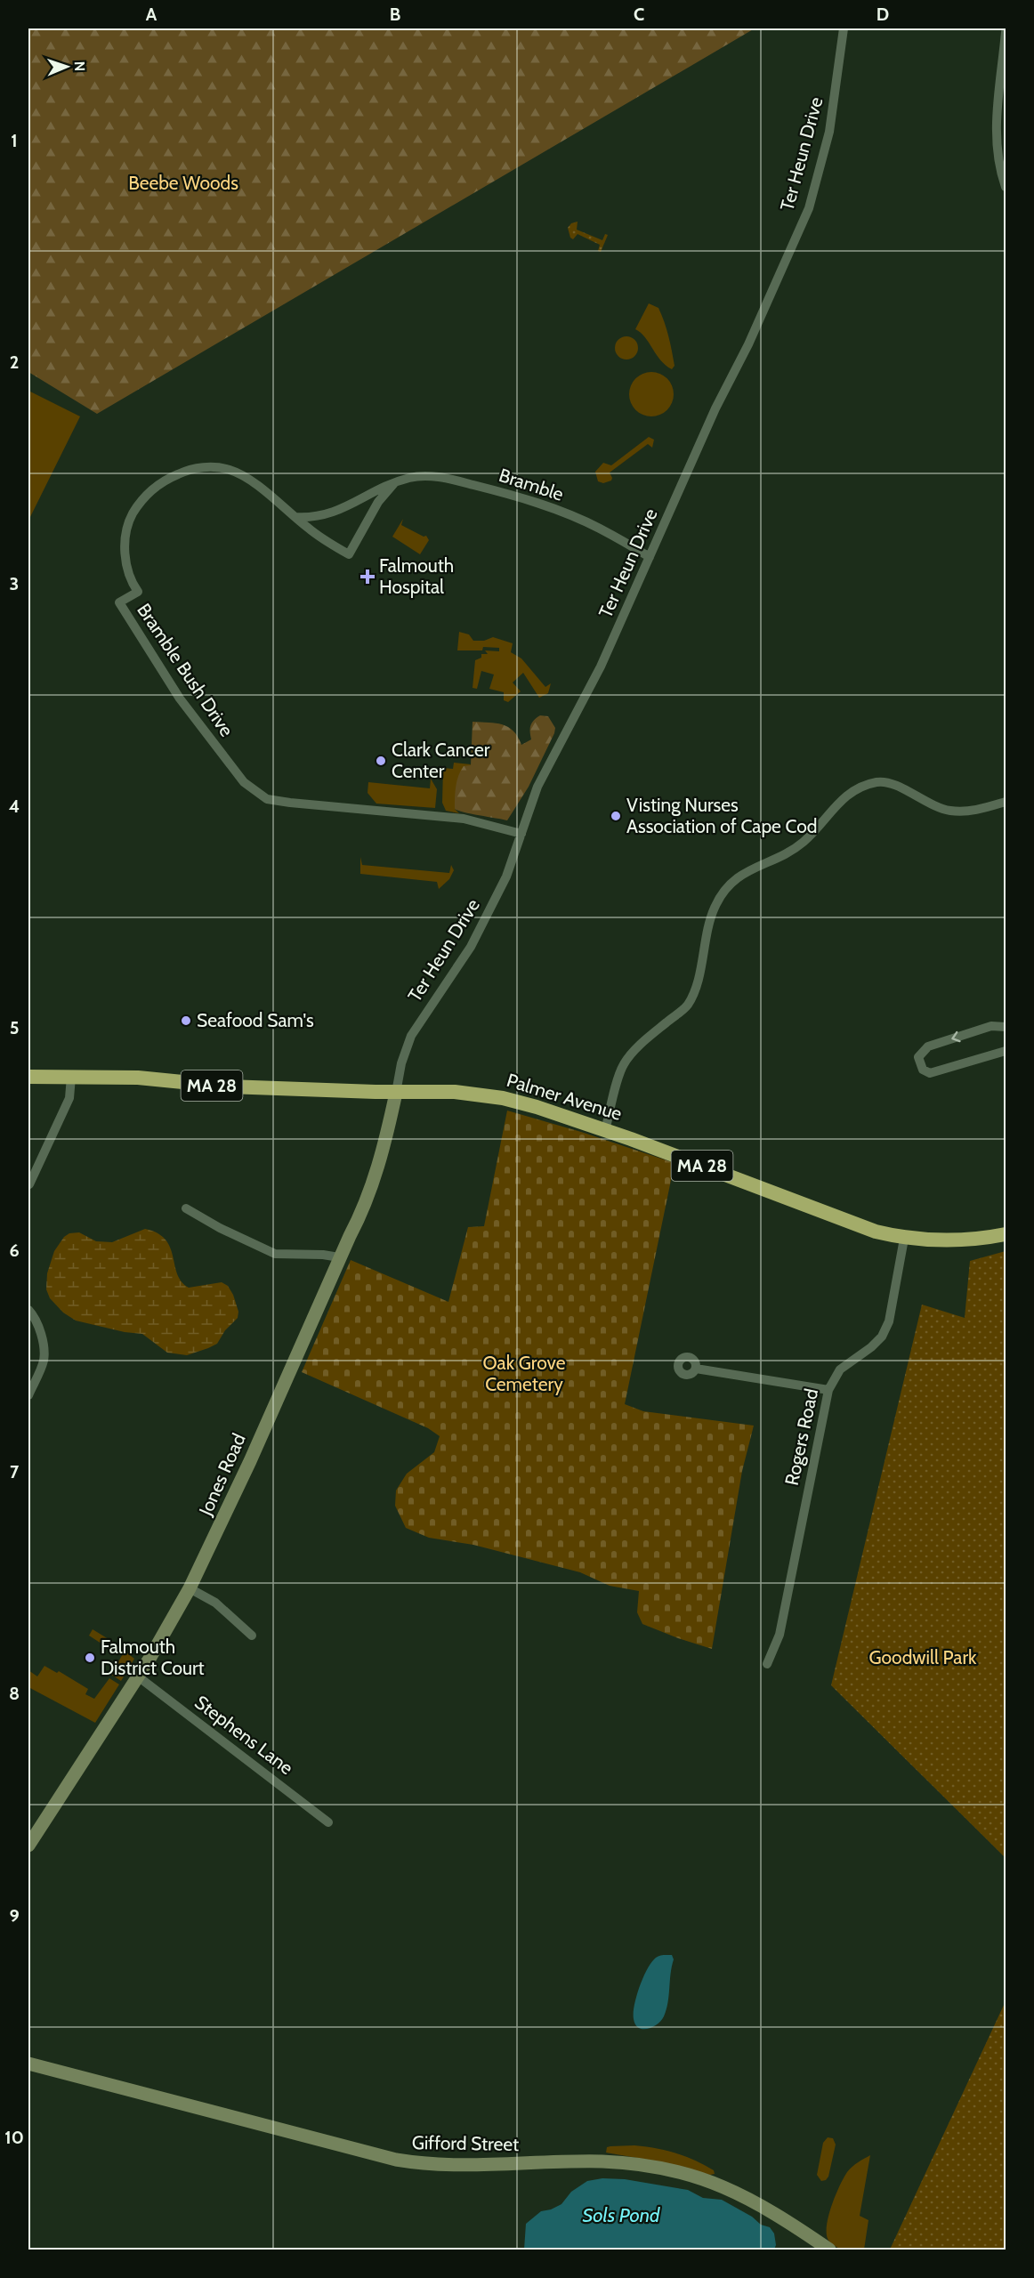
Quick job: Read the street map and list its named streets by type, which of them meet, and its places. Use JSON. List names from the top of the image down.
{
  "streets": {
    "highway": ["MA 28", "Palmer Avenue"],
    "main road": ["Jones Road", "Gifford Street"],
    "street": [
      "Ter Heun Drive",
      "Bramble",
      "Bramble Bush Drive",
      "Rogers Road",
      "Stephens Lane"
    ]
  },
  "crossings": [
    ["Ter Heun Drive", "Bramble"],
    ["Ter Heun Drive", "Bramble Bush Drive"],
    ["Ter Heun Drive", "Palmer Avenue"],
    ["Ter Heun Drive", "Jones Road"],
    ["Bramble", "Bramble Bush Drive"],
    ["Palmer Avenue", "Rogers Road"],
    ["Palmer Avenue", "Jones Road"],
    ["Jones Road", "Stephens Lane"]
  ],
  "water": ["Sols Pond"],
  "parks": ["Beebe Woods", "Oak Grove Cemetery", "Goodwill Park"],
  "places": {
    "health": ["Falmouth Hospital"],
    "other": [
      "Clark Cancer Center",
      "Visting Nurses Association of Cape Cod",
      "Seafood Sam's",
      "Falmouth District Court"
    ]
  },
  "north": "right",
  "grid": {
    "columns": [
      "A",
      "B",
      "C",
      "D"
    ],
    "rows": [
      "1",
      "2",
      "3",
      "4",
      "5",
      "6",
      "7",
      "8",
      "9",
      "10"
    ]
  }
}
